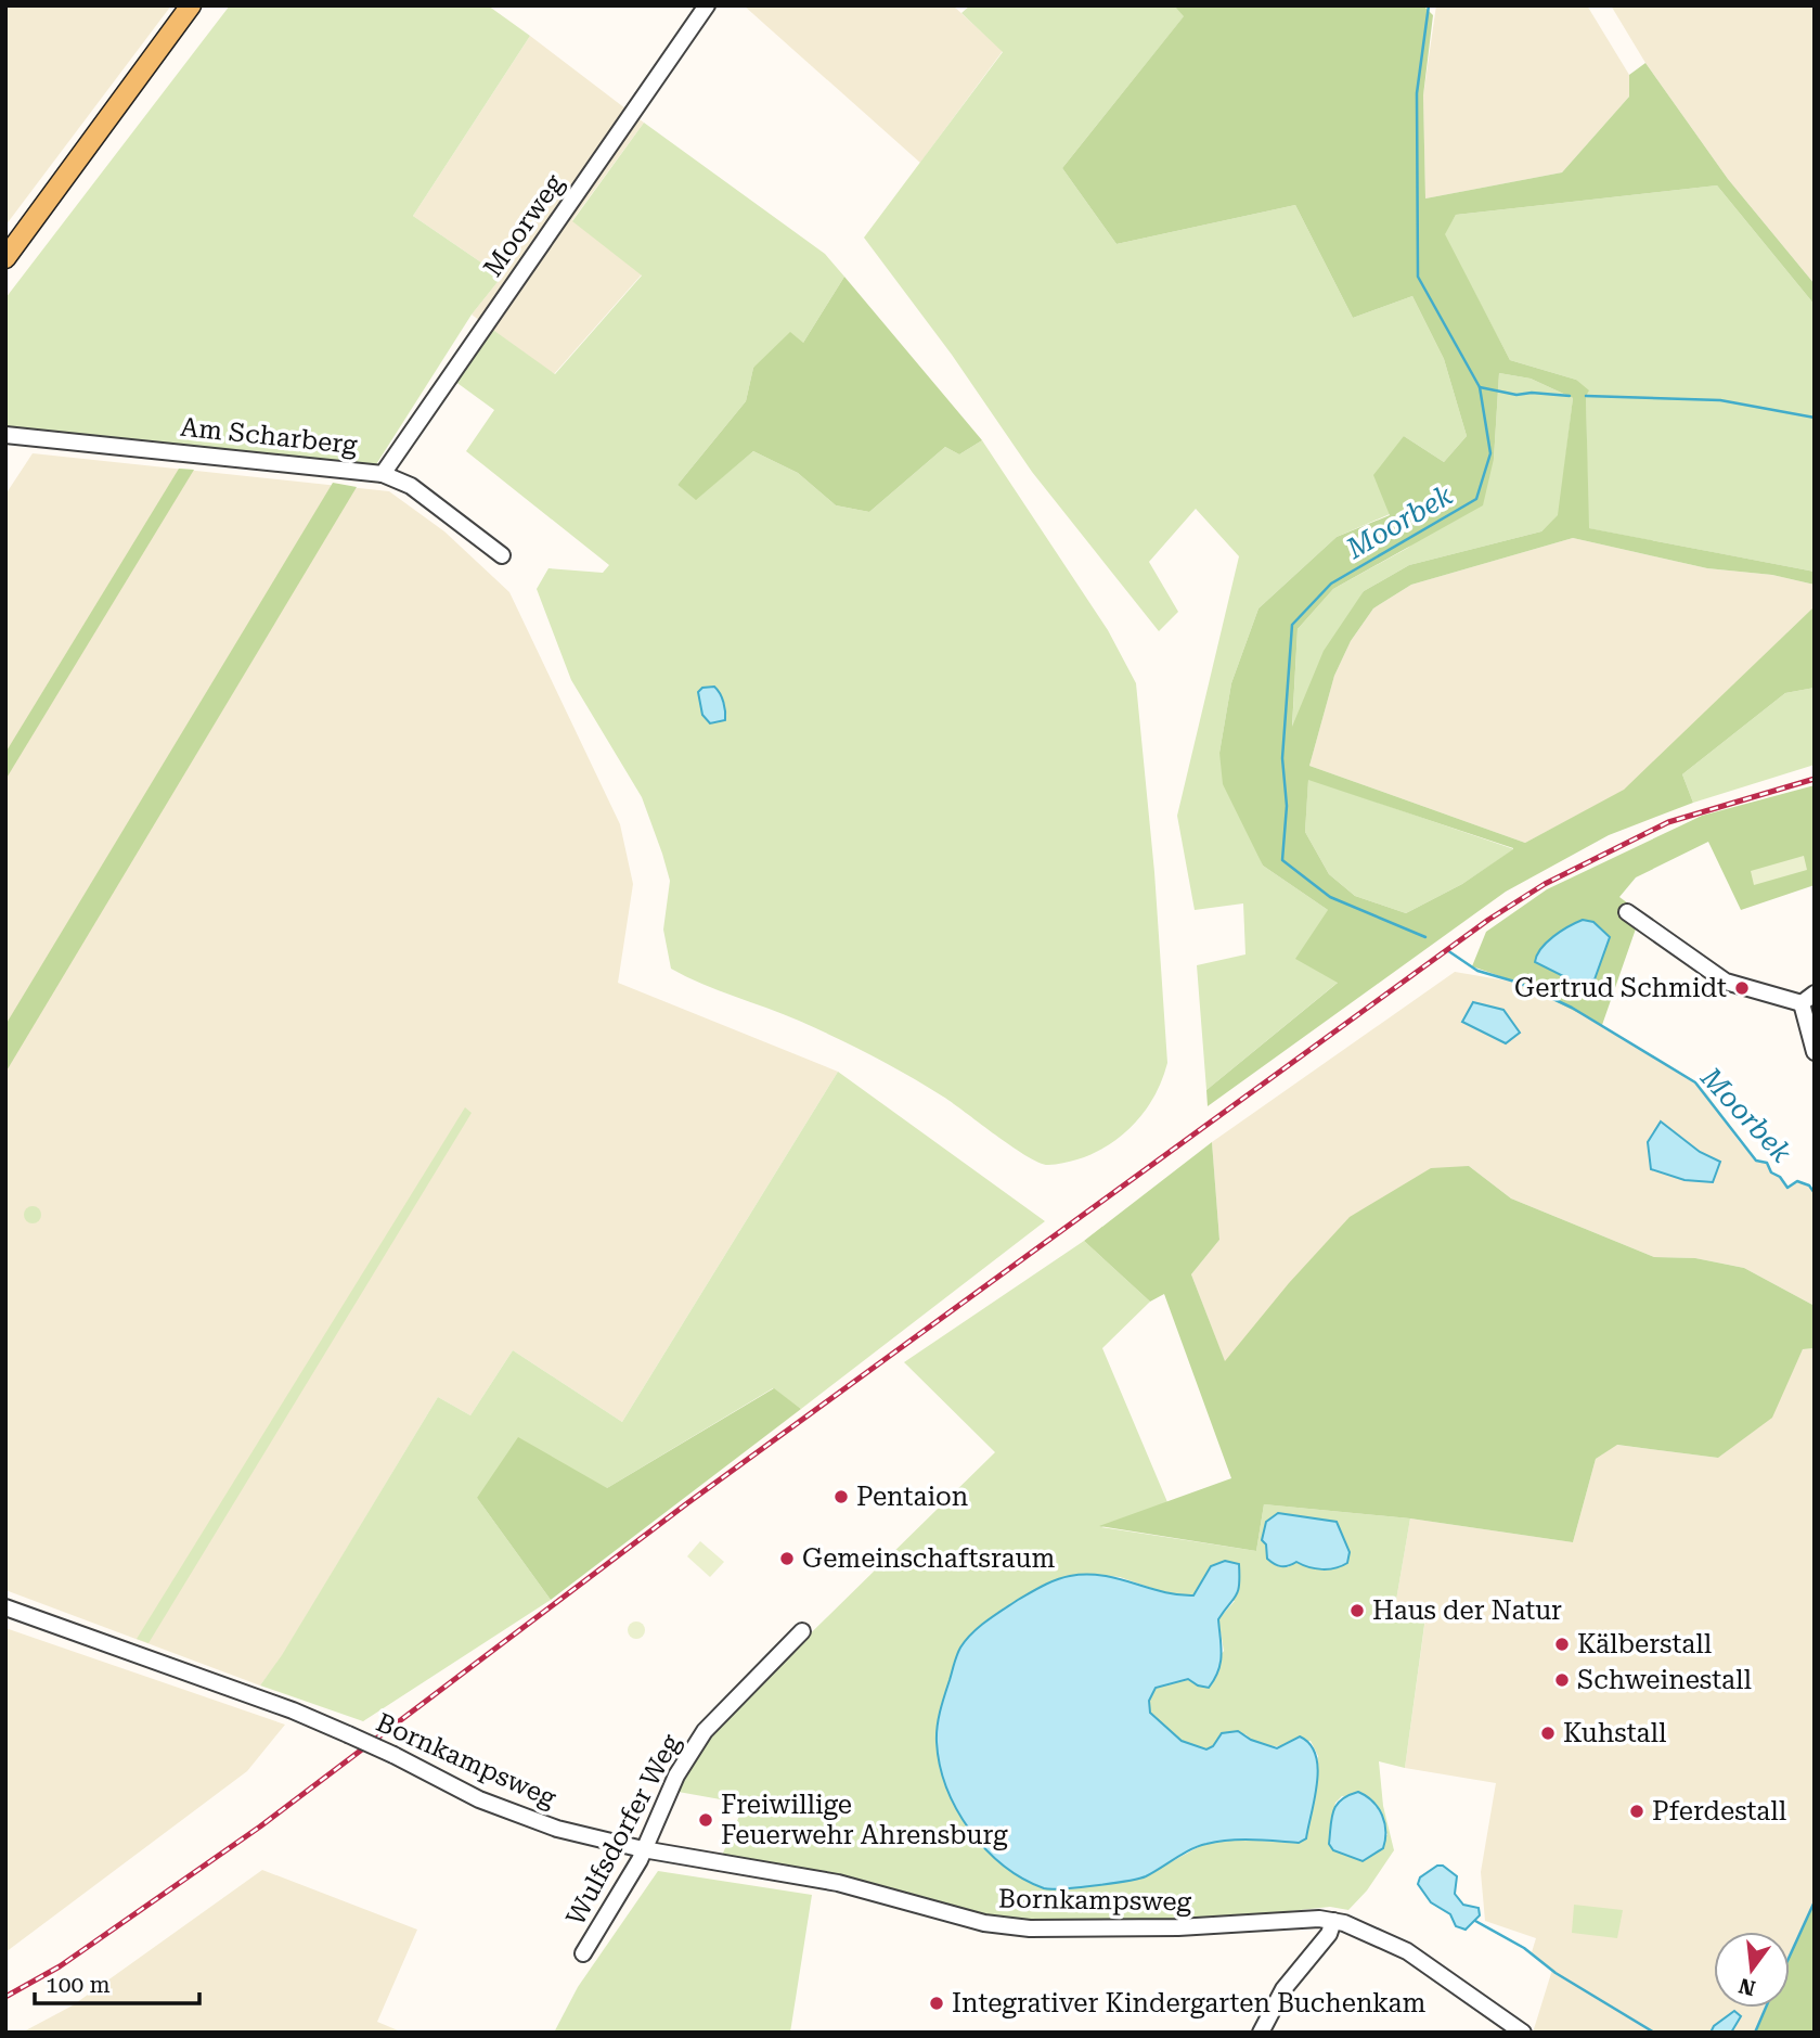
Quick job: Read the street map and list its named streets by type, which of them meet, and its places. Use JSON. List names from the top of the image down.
{
  "streets": {
    "street": [
      "Moorweg",
      "Am Scharberg",
      "Bornkampsweg",
      "Wulfsdorfer Weg"
    ]
  },
  "crossings": [
    ["Moorweg", "Am Scharberg"],
    ["Bornkampsweg", "Wulfsdorfer Weg"]
  ],
  "water": ["Moorbek"],
  "places": [
    "Gertrud Schmidt",
    "Pentaion",
    "Gemeinschaftsraum",
    "Haus der Natur",
    "Kälberstall",
    "Schweinestall",
    "Kuhstall",
    "Pferdestall",
    "Freiwillige Feuerwehr Ahrensburg",
    "Integrativer Kindergarten Buchenkam"
  ],
  "scale_bar": "100 m",
  "north": "bottom"
}
